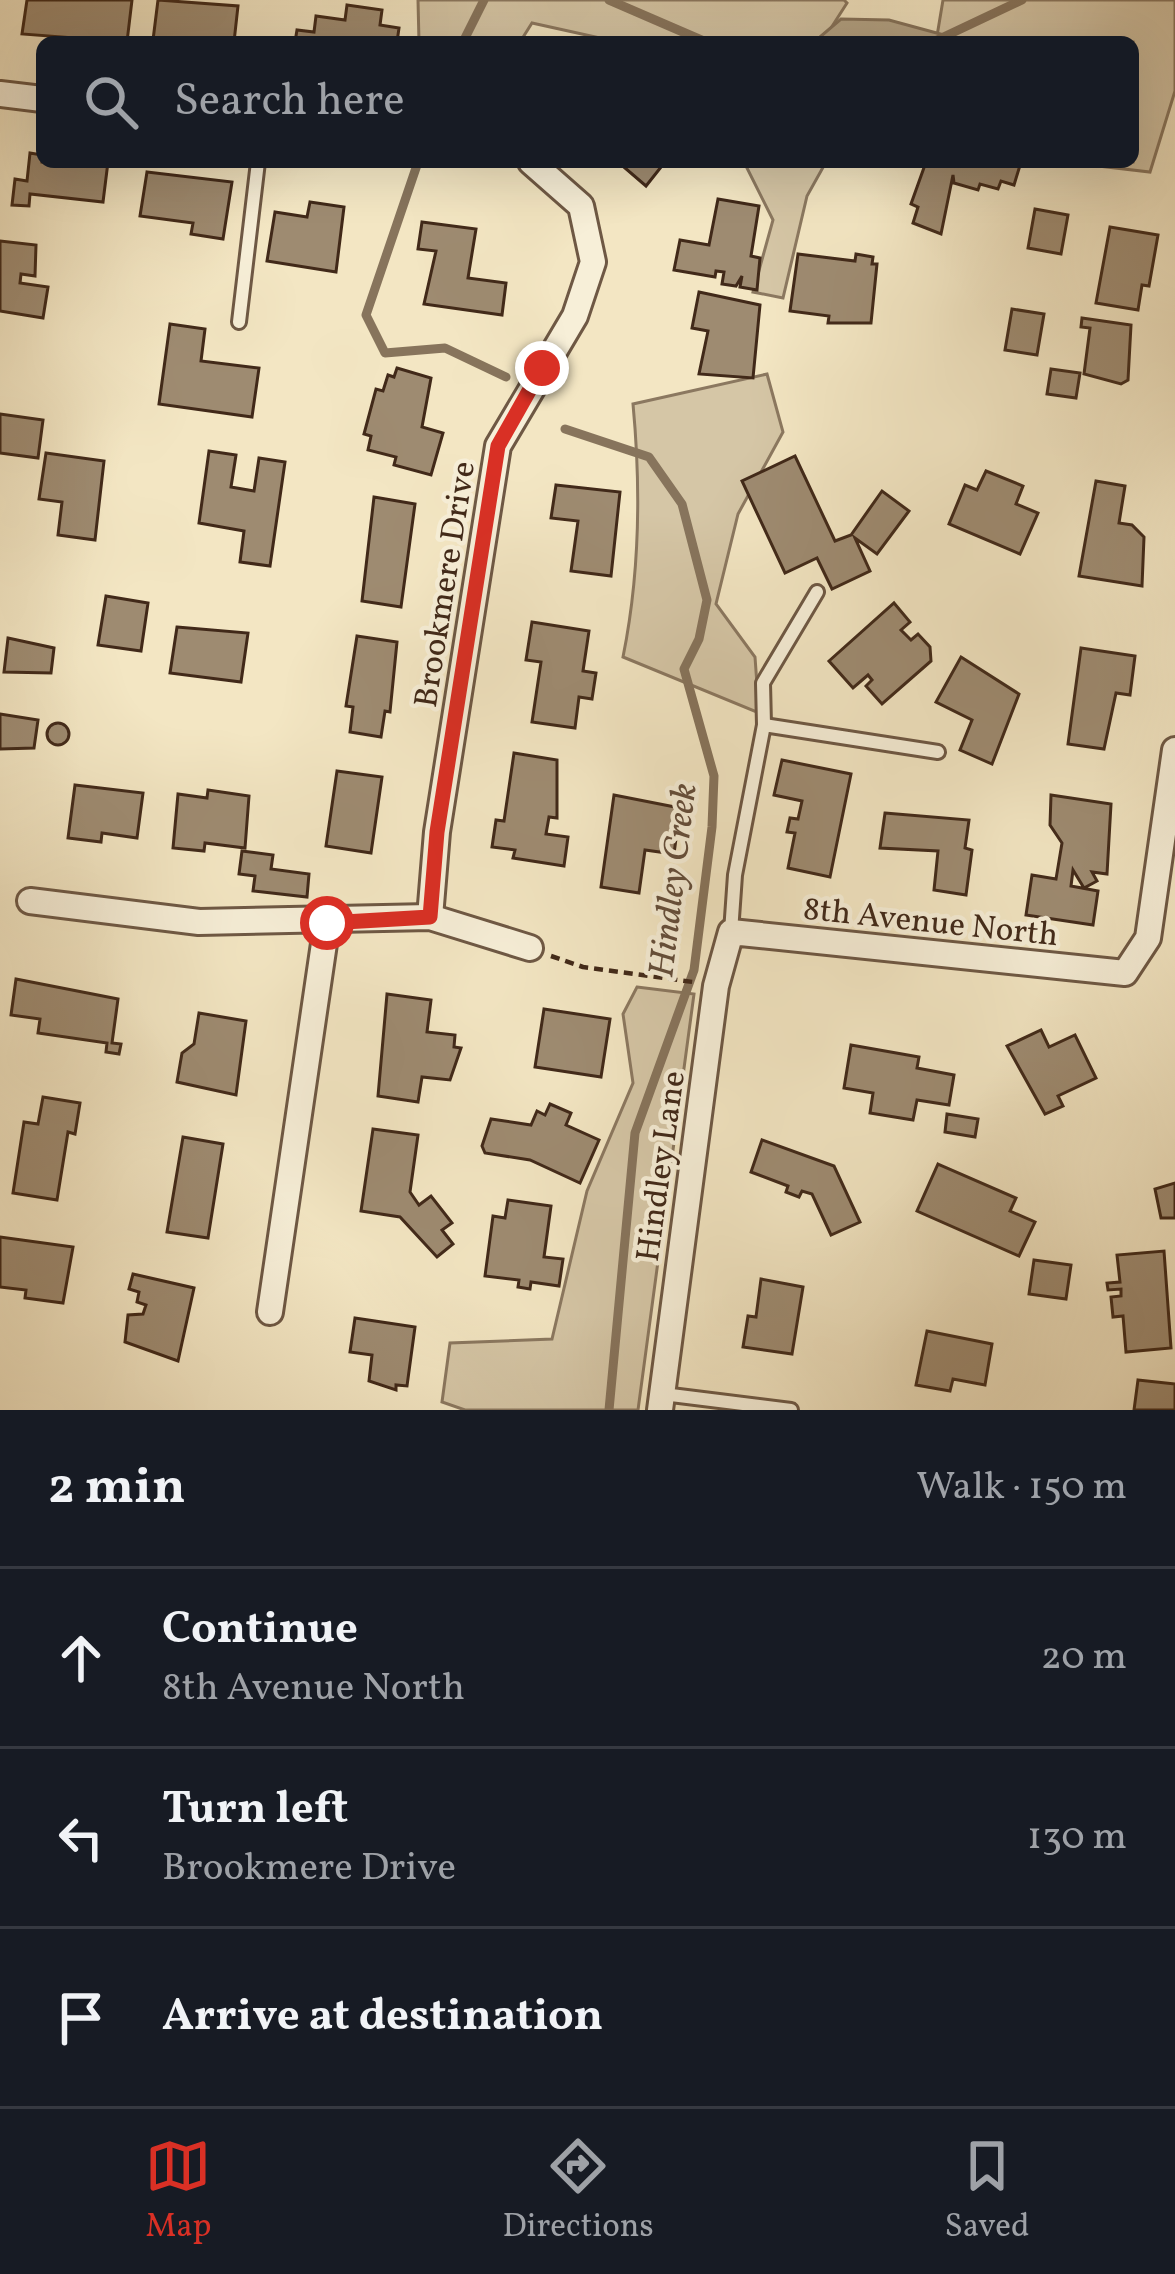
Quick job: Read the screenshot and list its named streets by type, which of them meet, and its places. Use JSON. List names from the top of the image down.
{
  "streets": {
    "street": ["Brookmere Drive", "8th Avenue North", "Hindley Lane"]
  },
  "crossings": [
    ["8th Avenue North", "Hindley Lane"]
  ],
  "water": ["Hindley Creek"],
  "page": {
    "search": "Search here",
    "heading": ["2 min", "Walk · 150 m"],
    "list": [
      ["Continue", "8th Avenue North", "20 m"],
      ["Turn left", "Brookmere Drive", "130 m"],
      "Arrive at destination"
    ],
    "nav": ["Map", "Directions", "Saved"]
  }
}
